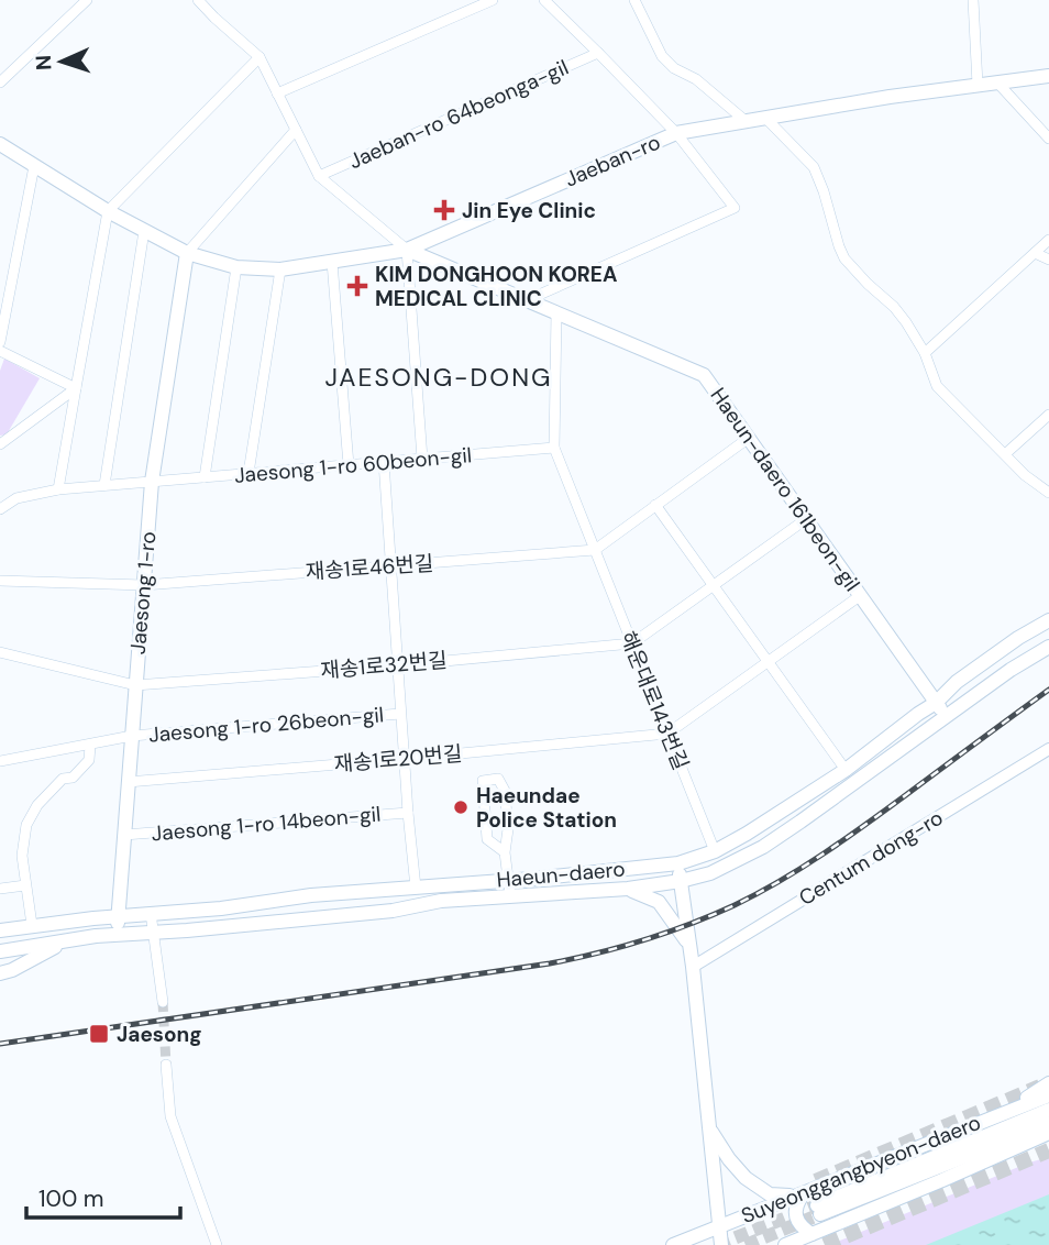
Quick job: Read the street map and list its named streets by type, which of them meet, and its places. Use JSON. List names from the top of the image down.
{
  "streets": {
    "main road": [
      "Jaeban-ro",
      "Haeun-daero 161beon-gil",
      "Jaesong 1-ro",
      "Haeun-daero",
      "Suyeonggangbyeon-daero"
    ],
    "street": [
      "Jaeban-ro 64beonga-gil",
      "Jaesong 1-ro 60beon-gil",
      "재송1로46번길",
      "재송1로32번길",
      "해운대로143번길",
      "Jaesong 1-ro 26beon-gil",
      "재송1로20번길",
      "Jaesong 1-ro 14beon-gil",
      "Centum dong-ro"
    ]
  },
  "crossings": [
    ["Jaeban-ro", "Haeun-daero 161beon-gil"],
    ["Jaeban-ro", "Jaesong 1-ro"],
    ["Jaesong 1-ro 60beon-gil", "Jaesong 1-ro"],
    ["Jaesong 1-ro 60beon-gil", "해운대로143번길"],
    ["Haeun-daero 161beon-gil", "해운대로143번길"],
    ["Haeun-daero 161beon-gil", "Haeun-daero"],
    ["재송1로46번길", "Jaesong 1-ro"],
    ["재송1로46번길", "해운대로143번길"],
    ["Jaesong 1-ro", "재송1로32번길"],
    ["Jaesong 1-ro", "Jaesong 1-ro 26beon-gil"],
    ["Jaesong 1-ro", "재송1로20번길"],
    ["Jaesong 1-ro", "Jaesong 1-ro 14beon-gil"],
    ["Jaesong 1-ro", "Haeun-daero"],
    ["재송1로32번길", "해운대로143번길"],
    ["해운대로143번길", "재송1로20번길"],
    ["해운대로143번길", "Haeun-daero"]
  ],
  "districts": ["JAESONG-DONG"],
  "places": {
    "health": ["Jin Eye Clinic", "KIM DONGHOON KOREA MEDICAL CLINIC"],
    "other": ["Haeundae Police Station"],
    "transit": ["Jaesong"]
  },
  "scale_bar": "100 m",
  "north": "left"
}
